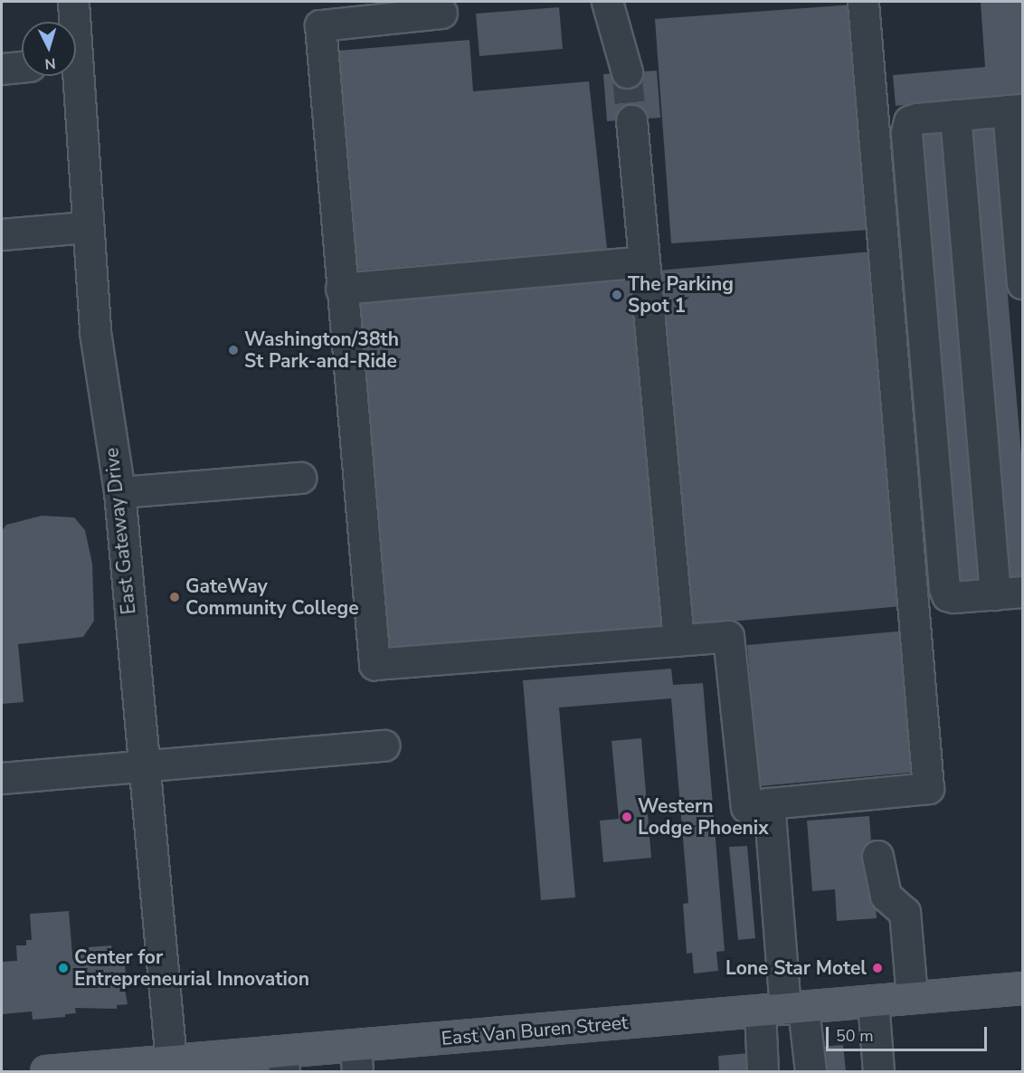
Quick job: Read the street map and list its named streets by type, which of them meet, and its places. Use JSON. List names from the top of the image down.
{
  "streets": {
    "main road": ["East Van Buren Street"],
    "street": ["East Gateway Drive"]
  },
  "crossings": [
    ["East Gateway Drive", "East Van Buren Street"]
  ],
  "places": [
    "The Parking Spot 1",
    "Washington/38th St Park-and-Ride",
    "GateWay Community College",
    "Western Lodge Phoenix",
    "Center for Entrepreneurial Innovation",
    "Lone Star Motel"
  ],
  "scale_bar": "50 m",
  "north": "bottom"
}
